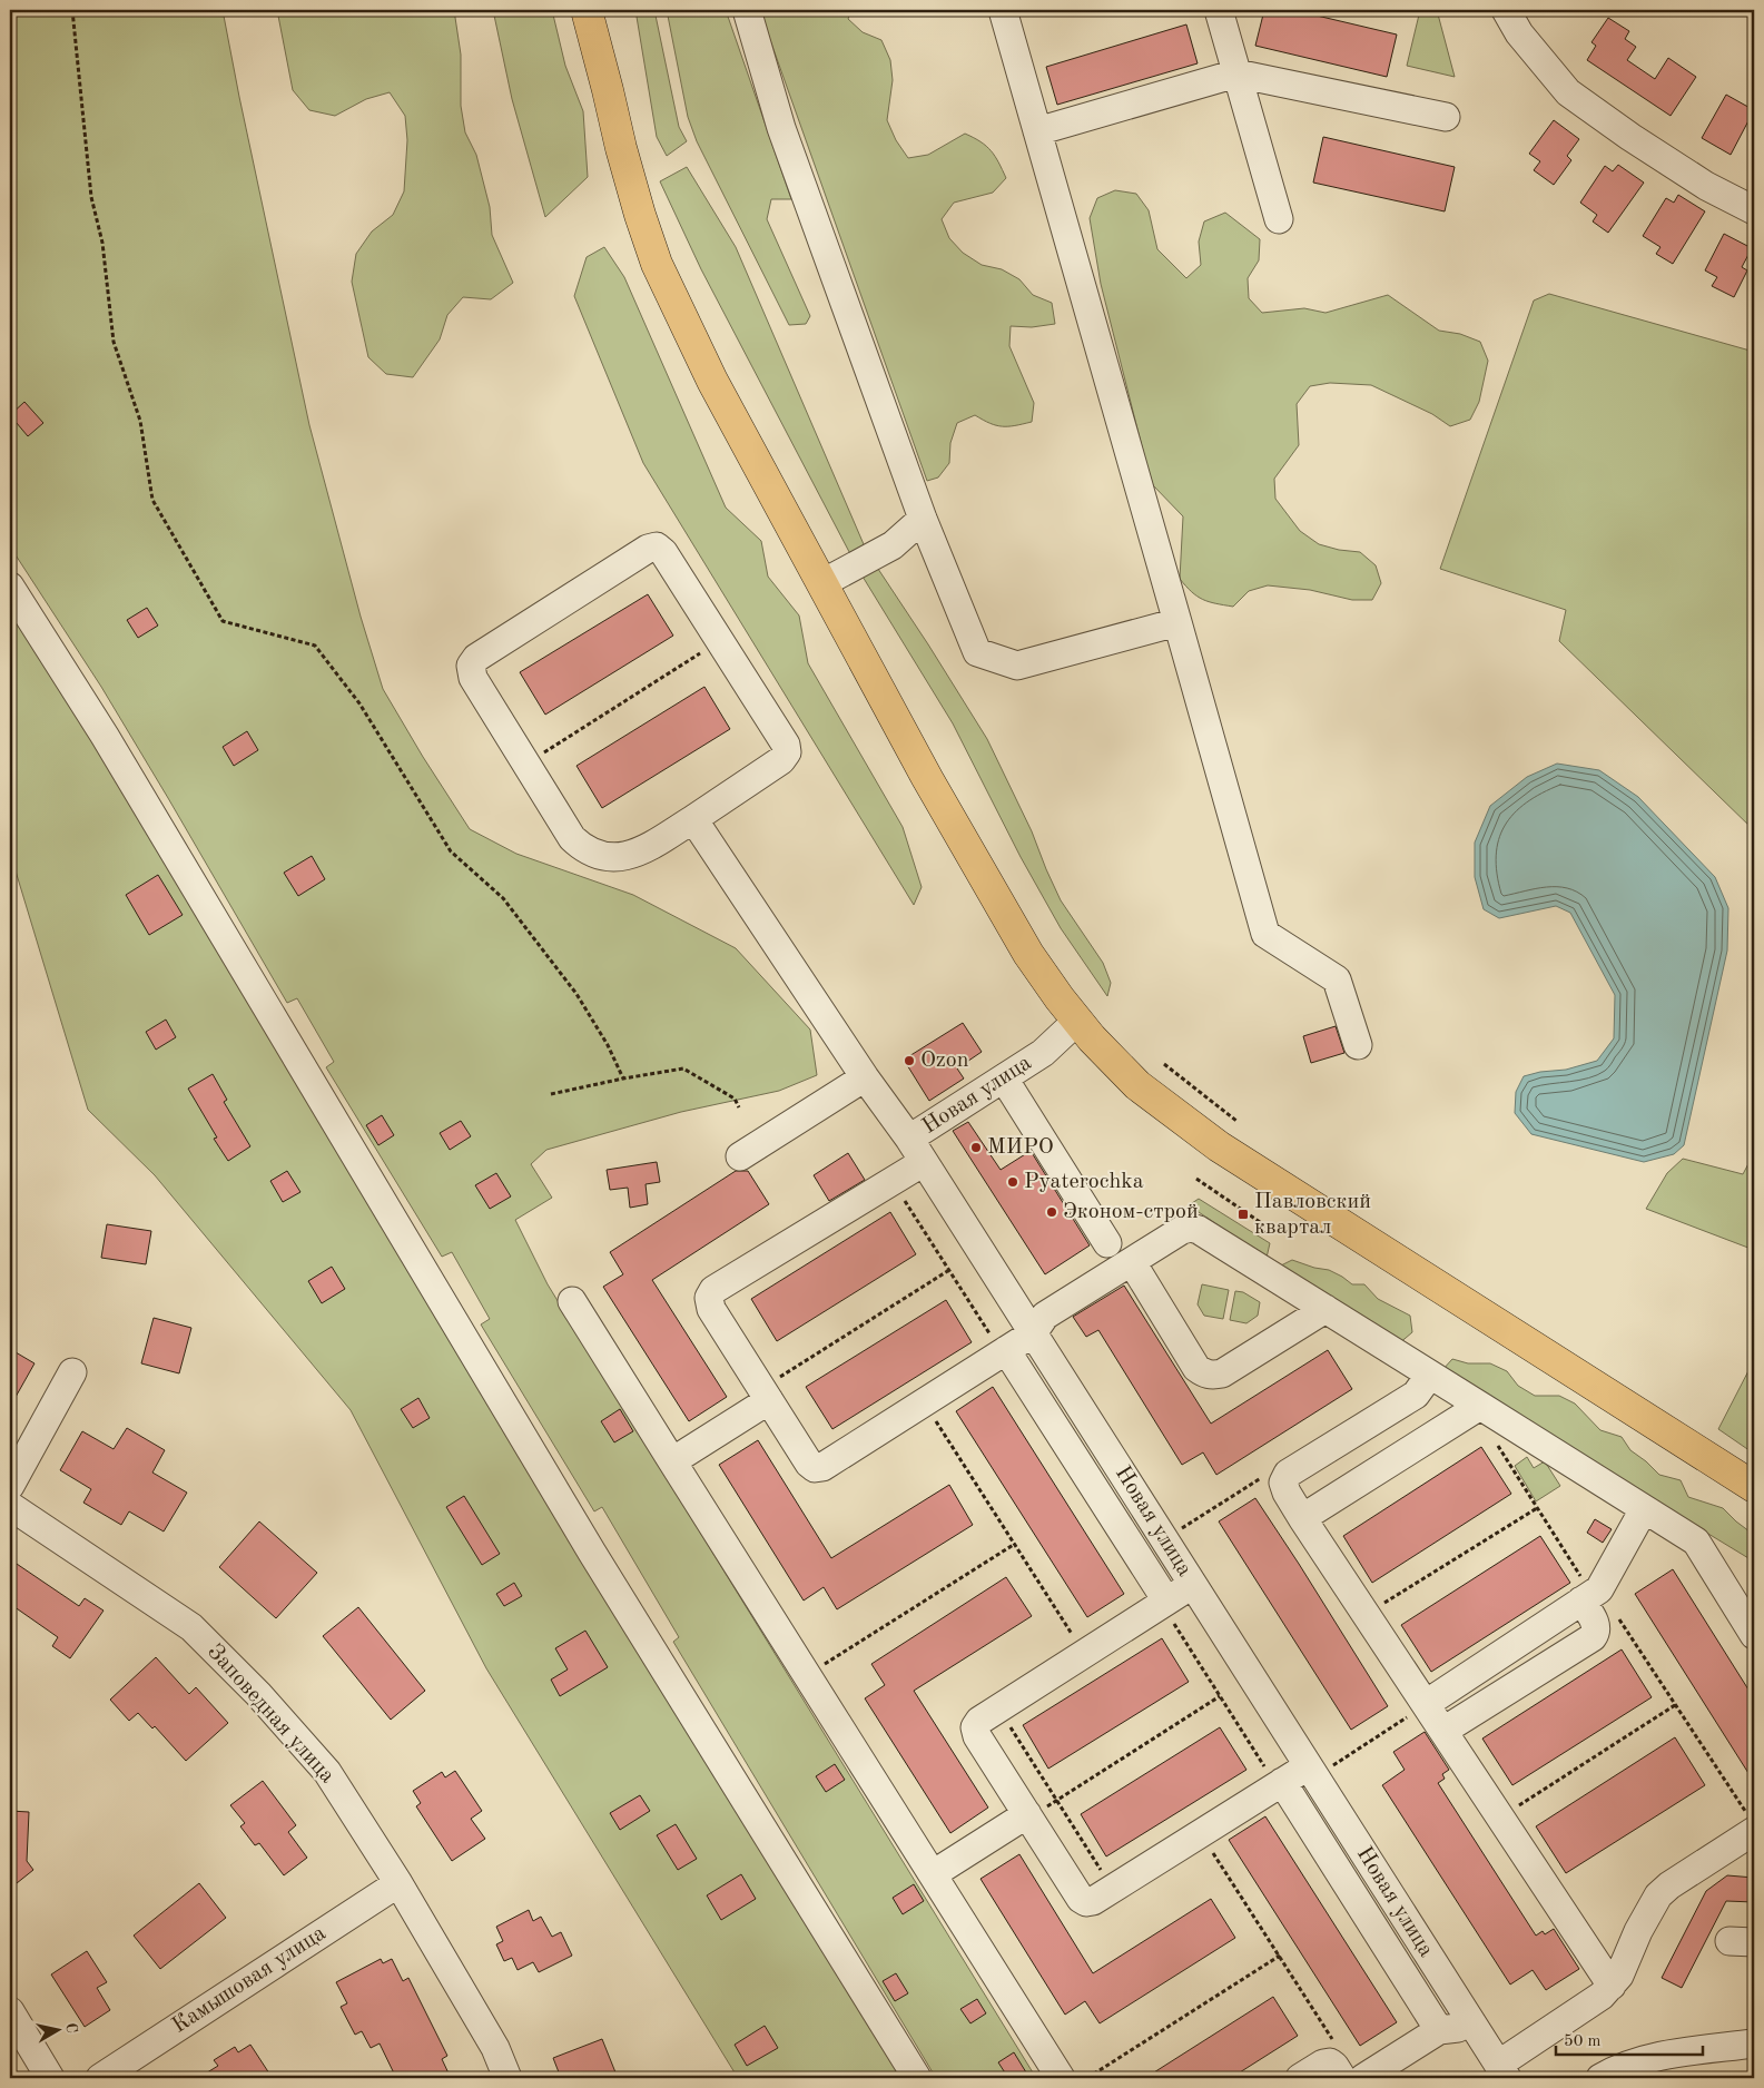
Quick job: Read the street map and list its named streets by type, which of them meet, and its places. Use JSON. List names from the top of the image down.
{
  "streets": {
    "street": ["Новая улица", "Заповедная улица", "Камышовая улица"]
  },
  "crossings": [
    ["Заповедная улица", "Камышовая улица"]
  ],
  "places": {
    "other": [
      "Ozon",
      "МИРО",
      "Pyaterochka",
      "Эконом-строй"
    ],
    "transit": ["Павловский квартал"]
  },
  "scale_bar": "50 m",
  "north": "right"
}
